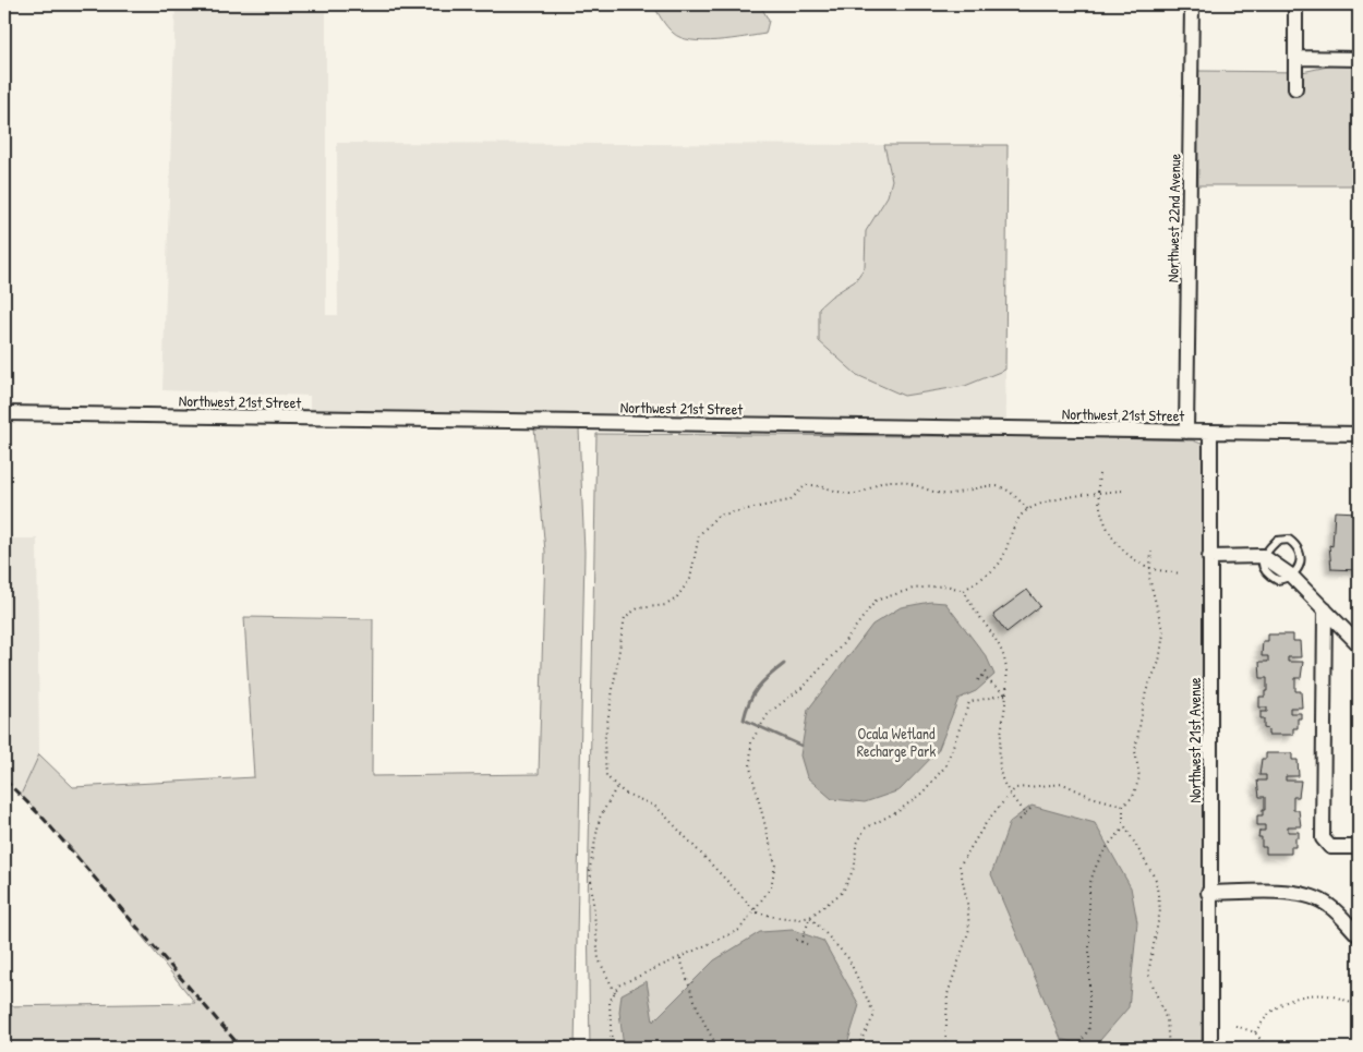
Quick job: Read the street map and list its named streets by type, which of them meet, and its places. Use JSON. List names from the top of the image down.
{
  "streets": {
    "street": ["Northwest 22nd Avenue", "Northwest 21st Street", "Northwest 21st Avenue"]
  },
  "crossings": [
    ["Northwest 22nd Avenue", "Northwest 21st Street"],
    ["Northwest 21st Street", "Northwest 21st Avenue"]
  ],
  "parks": ["Ocala Wetland Recharge Park"]
}
